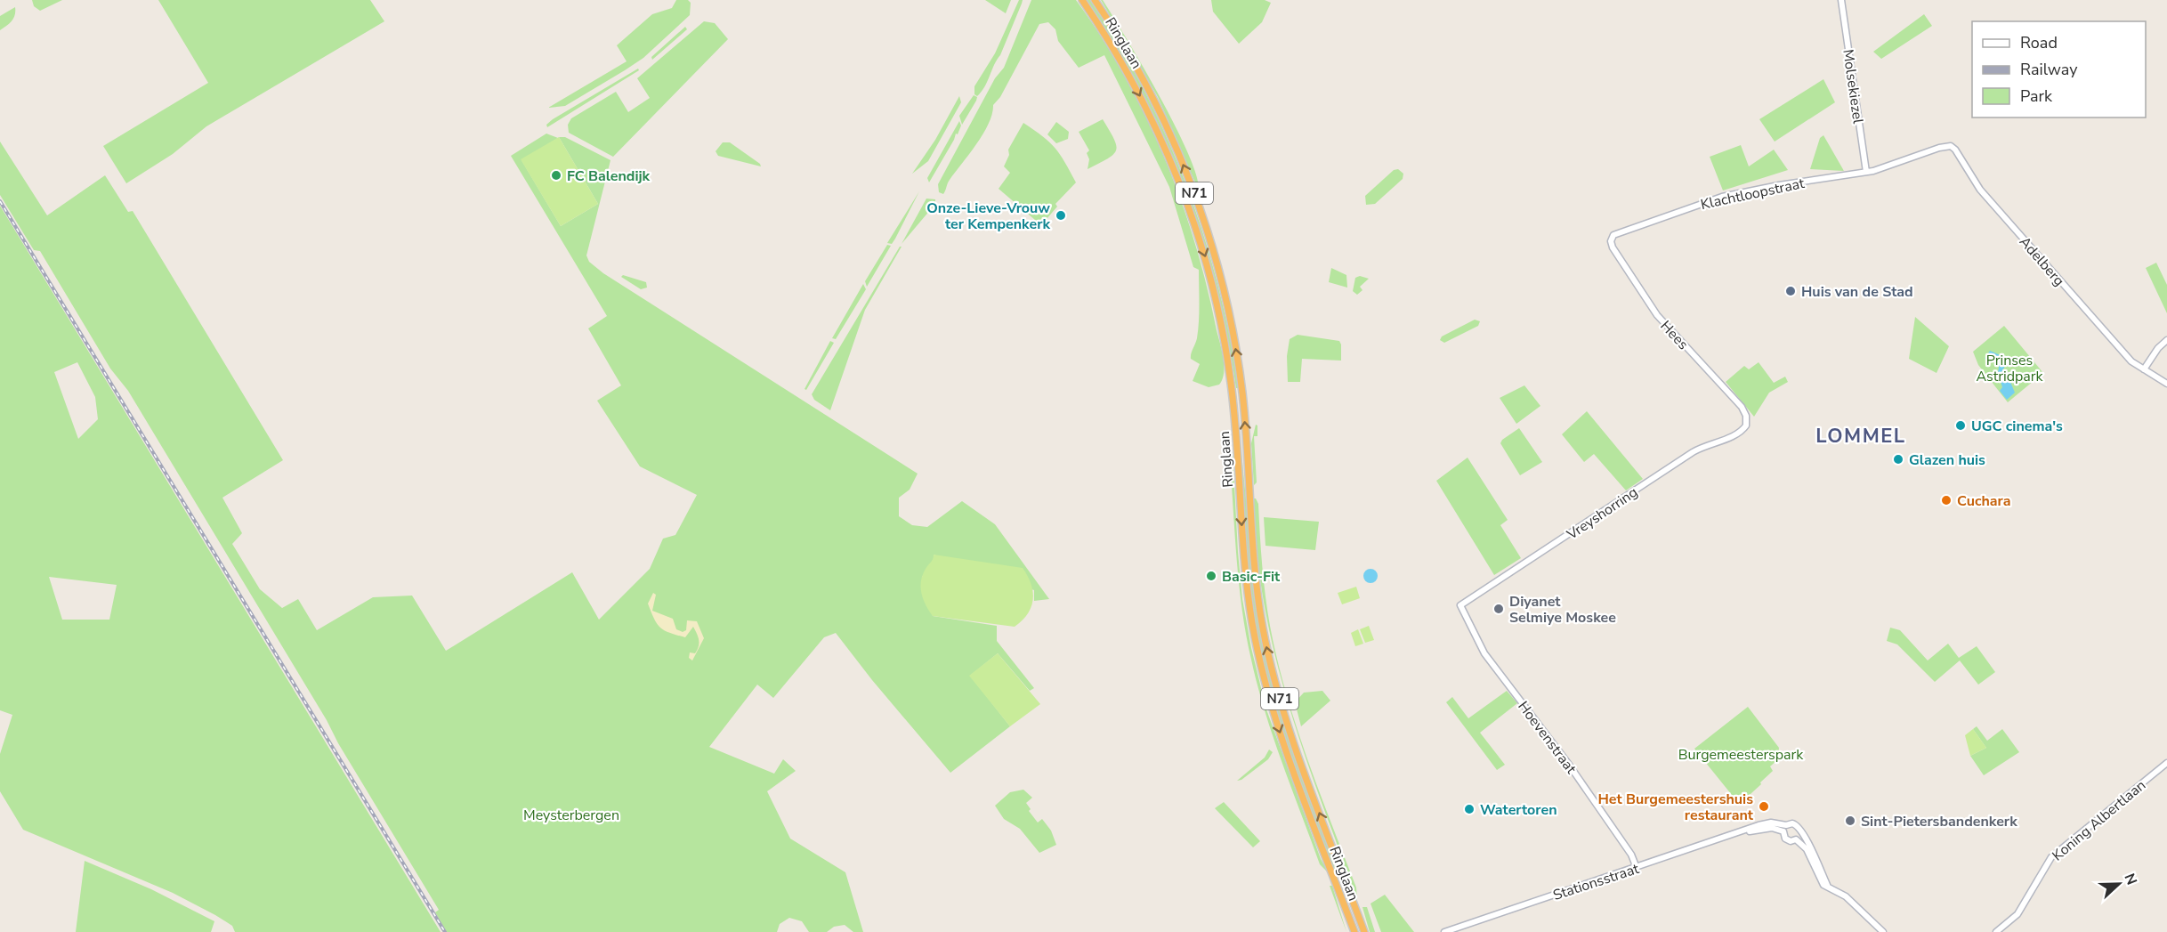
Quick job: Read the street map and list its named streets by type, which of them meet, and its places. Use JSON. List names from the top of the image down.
{
  "streets": {
    "highway": ["Ringlaan", "N71"],
    "main road": [
      "Molsekiezel",
      "Klachtloopstraat",
      "Adelberg",
      "Hees",
      "Vreyshorring",
      "Hoevenstraat",
      "Koning Albertlaan",
      "Stationsstraat"
    ]
  },
  "crossings": [
    ["Molsekiezel", "Klachtloopstraat"],
    ["Klachtloopstraat", "Adelberg"],
    ["Klachtloopstraat", "Hees"],
    ["Hees", "Vreyshorring"],
    ["Vreyshorring", "Hoevenstraat"],
    ["Hoevenstraat", "Stationsstraat"]
  ],
  "districts": ["LOMMEL"],
  "parks": ["Prinses Astridpark", "Burgemeesterspark", "Meysterbergen"],
  "places": [
    "FC Balendijk",
    "Onze-Lieve-Vrouw ter Kempenkerk",
    "Huis van de Stad",
    "UGC cinema's",
    "Glazen huis",
    "Cuchara",
    "Basic-Fit",
    "Diyanet Selmiye Moskee",
    "Het Burgemeestershuis restaurant",
    "Watertoren",
    "Sint-Pietersbandenkerk"
  ],
  "legend": ["Road", "Railway", "Park"],
  "north": "right"
}
